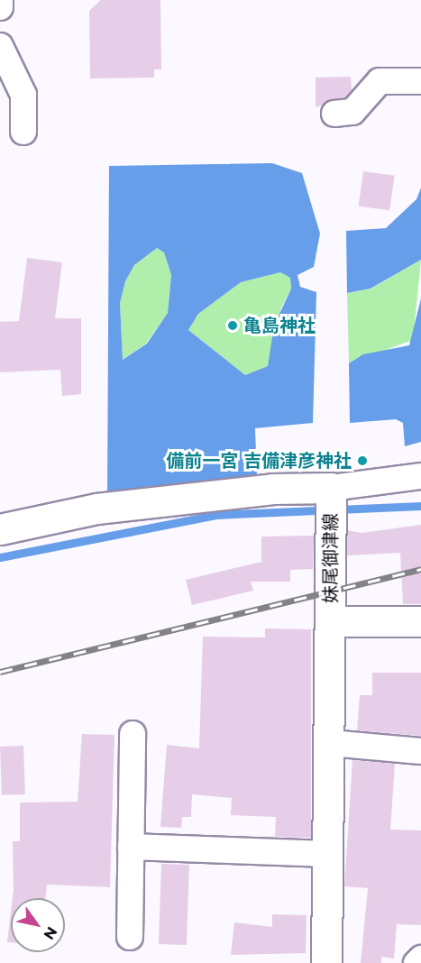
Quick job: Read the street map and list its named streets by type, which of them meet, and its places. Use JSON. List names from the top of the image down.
{
  "streets": {
    "main road": ["妹尾御津線"]
  },
  "places": ["亀島神社", "備前一宮 吉備津彦神社"],
  "north": "bottom right"
}
